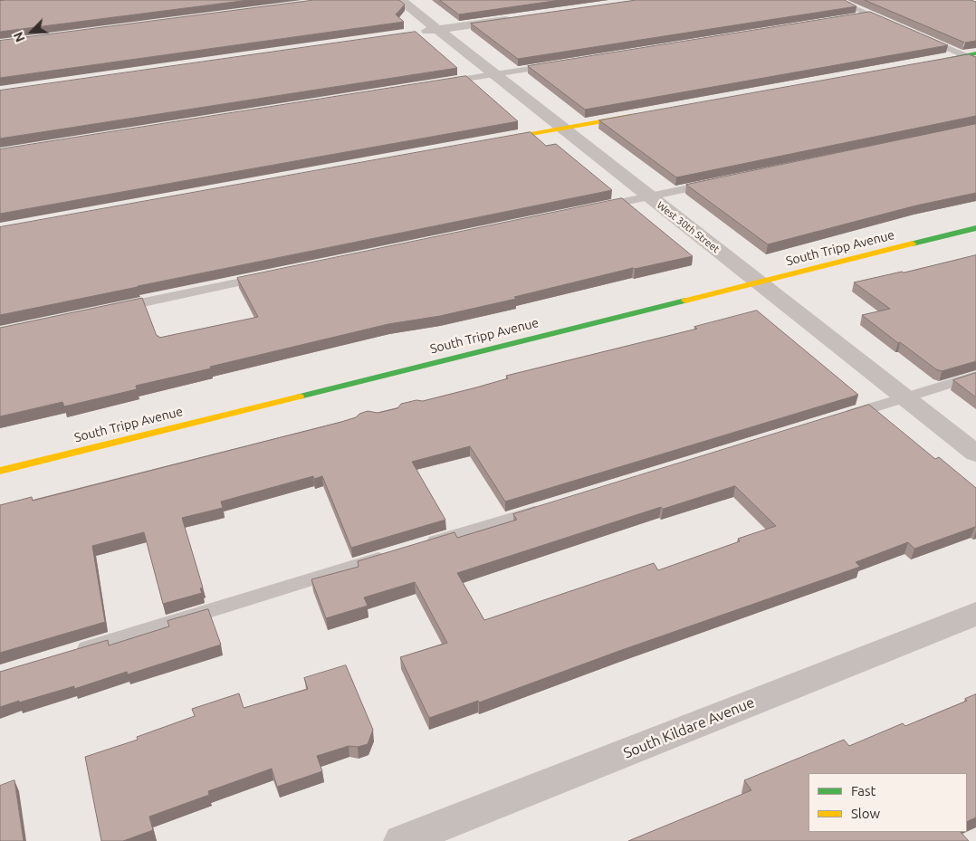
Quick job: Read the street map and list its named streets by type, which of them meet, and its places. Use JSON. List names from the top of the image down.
{
  "streets": {
    "street": ["West 30th Street", "South Tripp Avenue", "South Kildare Avenue"]
  },
  "crossings": [
    ["West 30th Street", "South Tripp Avenue"]
  ],
  "legend": ["Fast", "Slow"],
  "north": "bottom left"
}
